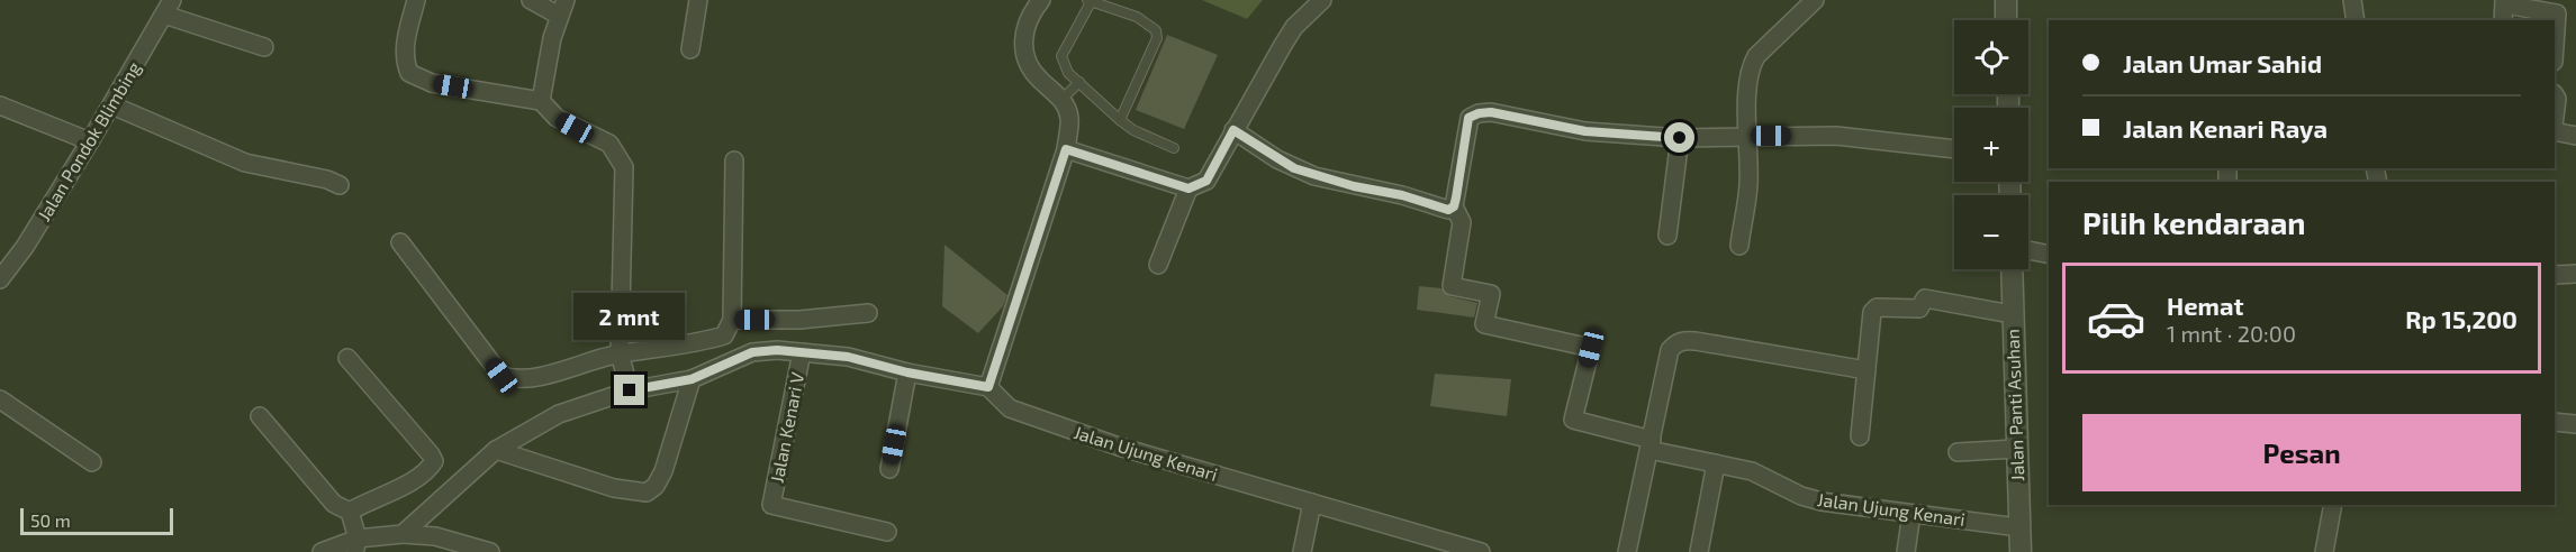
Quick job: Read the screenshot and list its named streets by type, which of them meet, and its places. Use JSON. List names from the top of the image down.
{
  "streets": {
    "street": [
      "Jalan Pondok Blimbing",
      "Jalan Panti Asuhan",
      "Jalan Kenari V",
      "Jalan Ujung Kenari"
    ]
  },
  "crossings": [
    ["Jalan Panti Asuhan", "Jalan Ujung Kenari"]
  ],
  "scale_bar": "50 m",
  "page": {
    "map_buttons": ["+", "−"],
    "banner": ["Jalan Umar Sahid", "Jalan Kenari Raya"],
    "heading": "Pilih kendaraan",
    "list": [
      {
        "name": "Hemat",
        "note": "1 mnt · 20:00",
        "value": "Rp 15,200"
      }
    ],
    "bubble": "2 mnt",
    "buttons": "Pesan",
    "scale": "50 m"
  }
}
